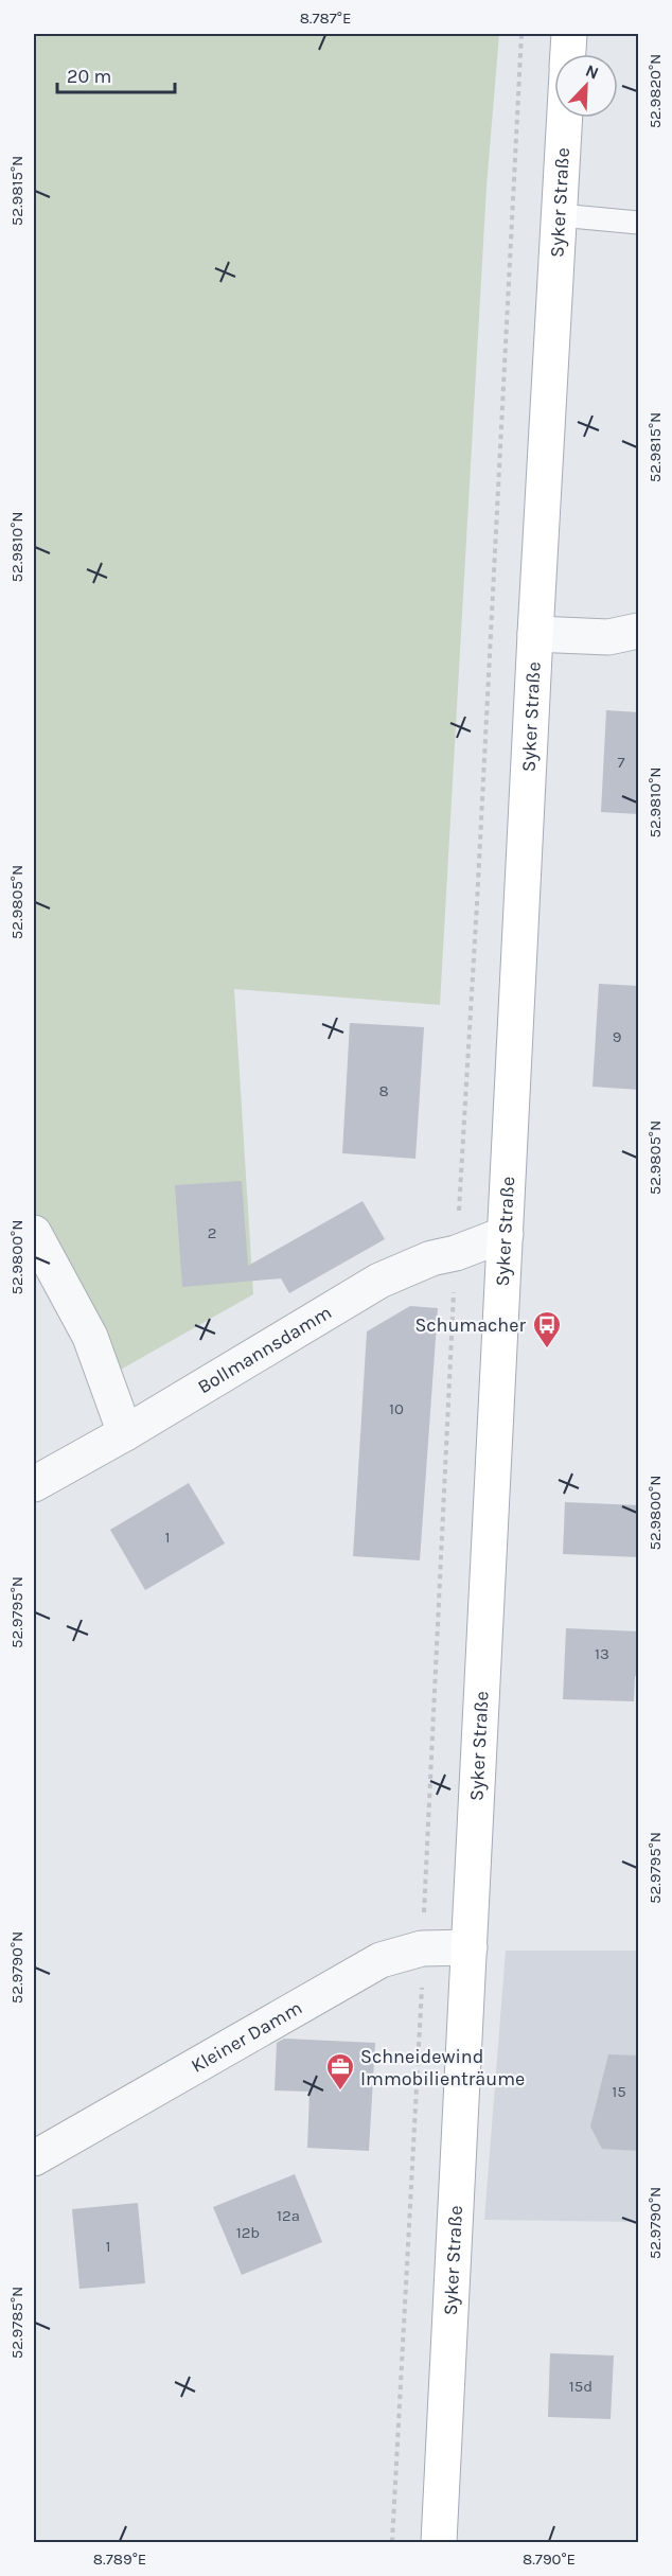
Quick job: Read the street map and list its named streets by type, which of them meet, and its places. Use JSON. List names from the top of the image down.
{
  "streets": {
    "main road": ["Syker Straße"],
    "street": ["Bollmannsdamm", "Kleiner Damm"]
  },
  "crossings": [
    ["Syker Straße", "Bollmannsdamm"],
    ["Syker Straße", "Kleiner Damm"]
  ],
  "places": {
    "bus stop": ["Schumacher"],
    "office": ["Schneidewind Immobilienträume"]
  },
  "house_numbers": [
    "7",
    "9",
    "8",
    "2",
    "10",
    "1",
    "13",
    "15",
    "12a",
    "12b",
    "1",
    "15d"
  ],
  "scale_bar": "20 m",
  "north": "top right",
  "coordinates": [
    "8.787°E",
    "52.9820°N",
    "52.9815°N",
    "52.9810°N",
    "52.9805°N",
    "52.9800°N",
    "52.9795°N",
    "52.9790°N",
    "52.9785°N",
    "8.789°E",
    "8.790°E"
  ]
}
